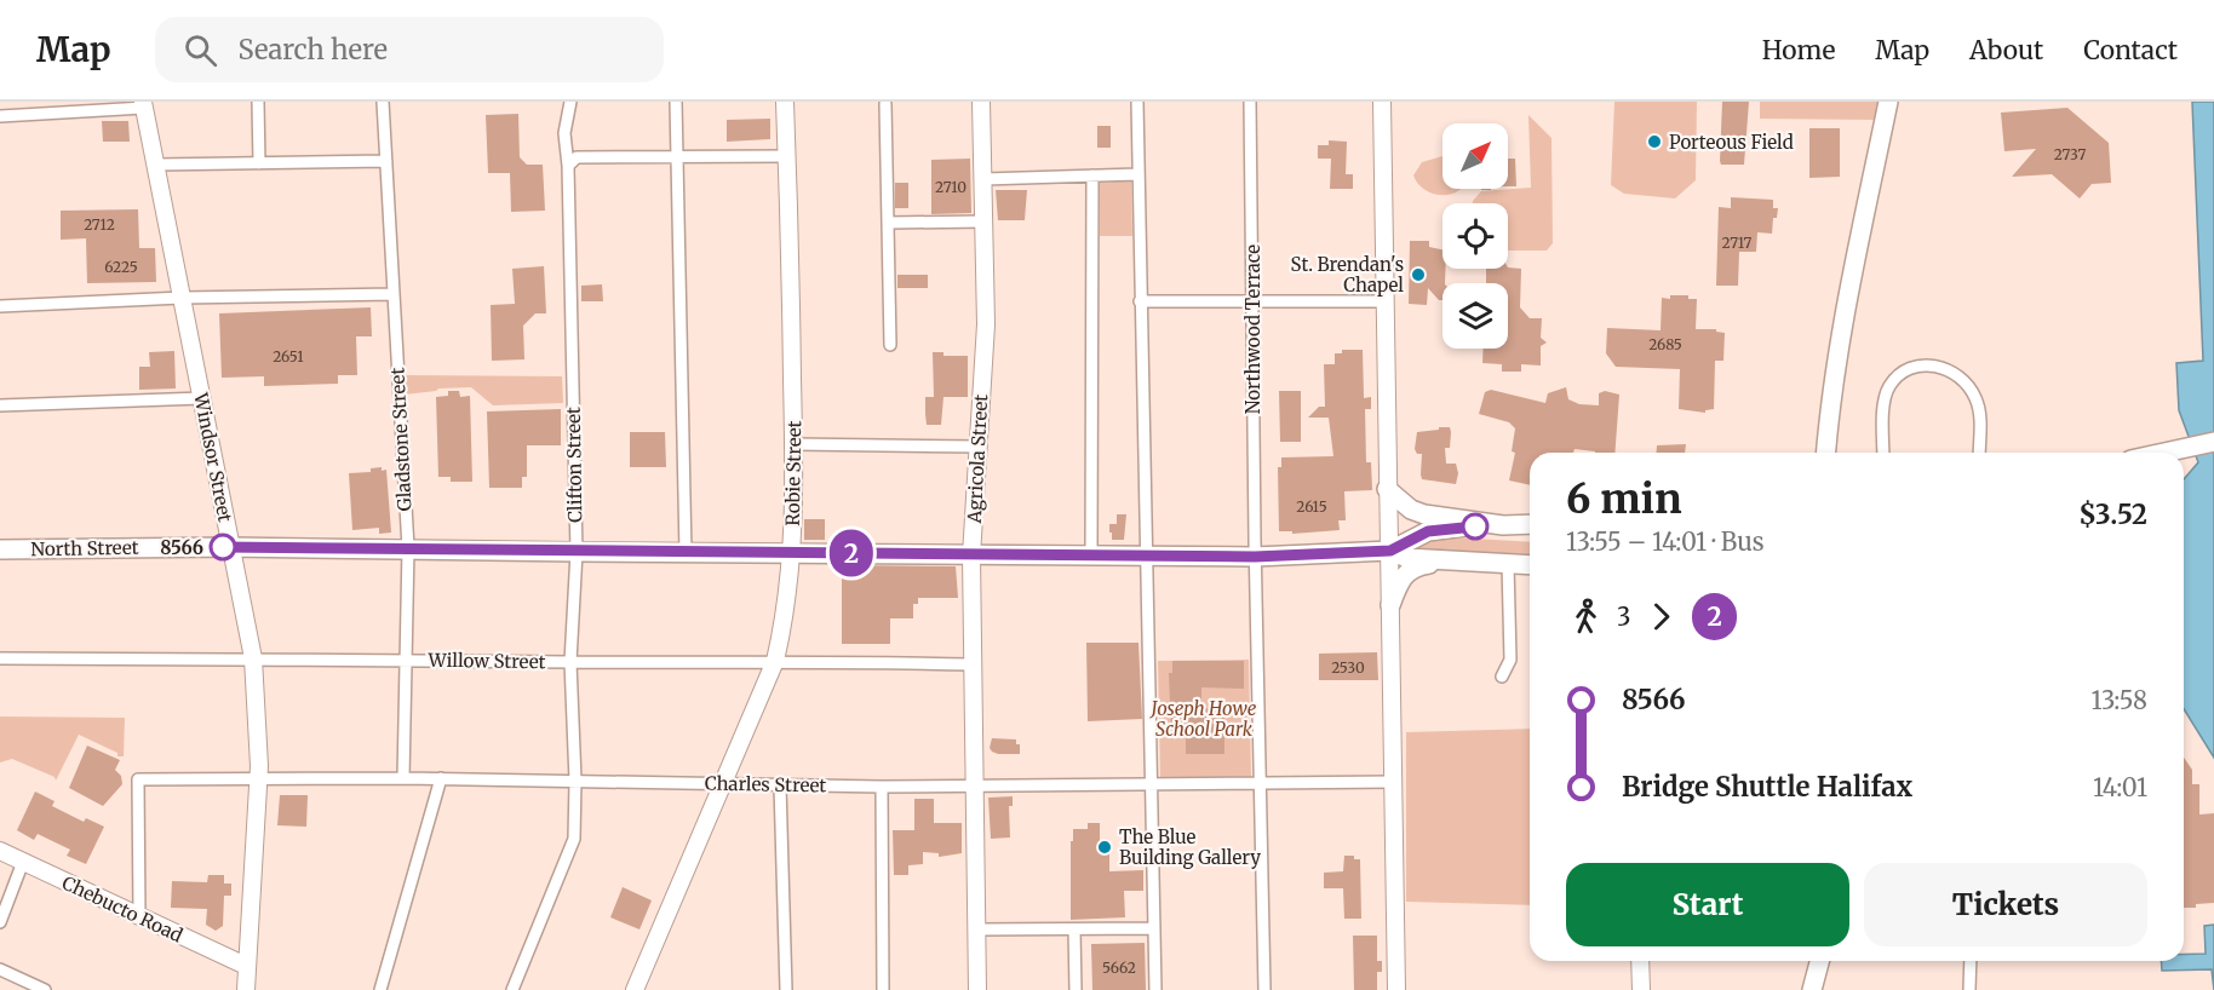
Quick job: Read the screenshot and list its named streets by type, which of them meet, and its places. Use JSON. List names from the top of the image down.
{
  "streets": {
    "main road": ["North Street"],
    "street": [
      "Northwood Terrace",
      "Gladstone Street",
      "Windsor Street",
      "Agricola Street",
      "Clifton Street",
      "Robie Street",
      "Willow Street",
      "Charles Street",
      "Chebucto Road"
    ]
  },
  "crossings": [
    ["Northwood Terrace", "North Street"],
    ["Northwood Terrace", "Charles Street"],
    ["Gladstone Street", "North Street"],
    ["Gladstone Street", "Willow Street"],
    ["Gladstone Street", "Charles Street"],
    ["Windsor Street", "North Street"],
    ["Windsor Street", "Willow Street"],
    ["Windsor Street", "Charles Street"],
    ["Windsor Street", "Chebucto Road"],
    ["Agricola Street", "North Street"],
    ["Agricola Street", "Willow Street"],
    ["Agricola Street", "Charles Street"],
    ["Clifton Street", "North Street"],
    ["Clifton Street", "Willow Street"],
    ["Clifton Street", "Charles Street"],
    ["Robie Street", "North Street"],
    ["Robie Street", "Willow Street"],
    ["Robie Street", "Charles Street"],
    ["Charles Street", "Chebucto Road"]
  ],
  "parks": ["Joseph Howe School Park"],
  "places": [
    "Porteous Field",
    "St. Brendan's Chapel",
    "8566",
    "The Blue Building Gallery"
  ],
  "lines": ["bus line 2"],
  "house_numbers": [
    "2737",
    "2710",
    "2712",
    "2717",
    "6225",
    "2685",
    "2651",
    "2615",
    "2530",
    "5662"
  ],
  "north": "top right",
  "page": {
    "header": "Map",
    "search": "Search here",
    "nav": [
      "Home",
      "Map",
      "About",
      "Contact"
    ],
    "on_map": "2",
    "heading": ["6 min", "13:55 – 14:01 · Bus", "$3.52"],
    "legs": ["3", "2"],
    "list": [
      {
        "name": "8566",
        "value": "13:58"
      },
      {
        "name": "Bridge Shuttle Halifax",
        "value": "14:01"
      }
    ],
    "buttons": ["Start", "Tickets"]
  }
}
